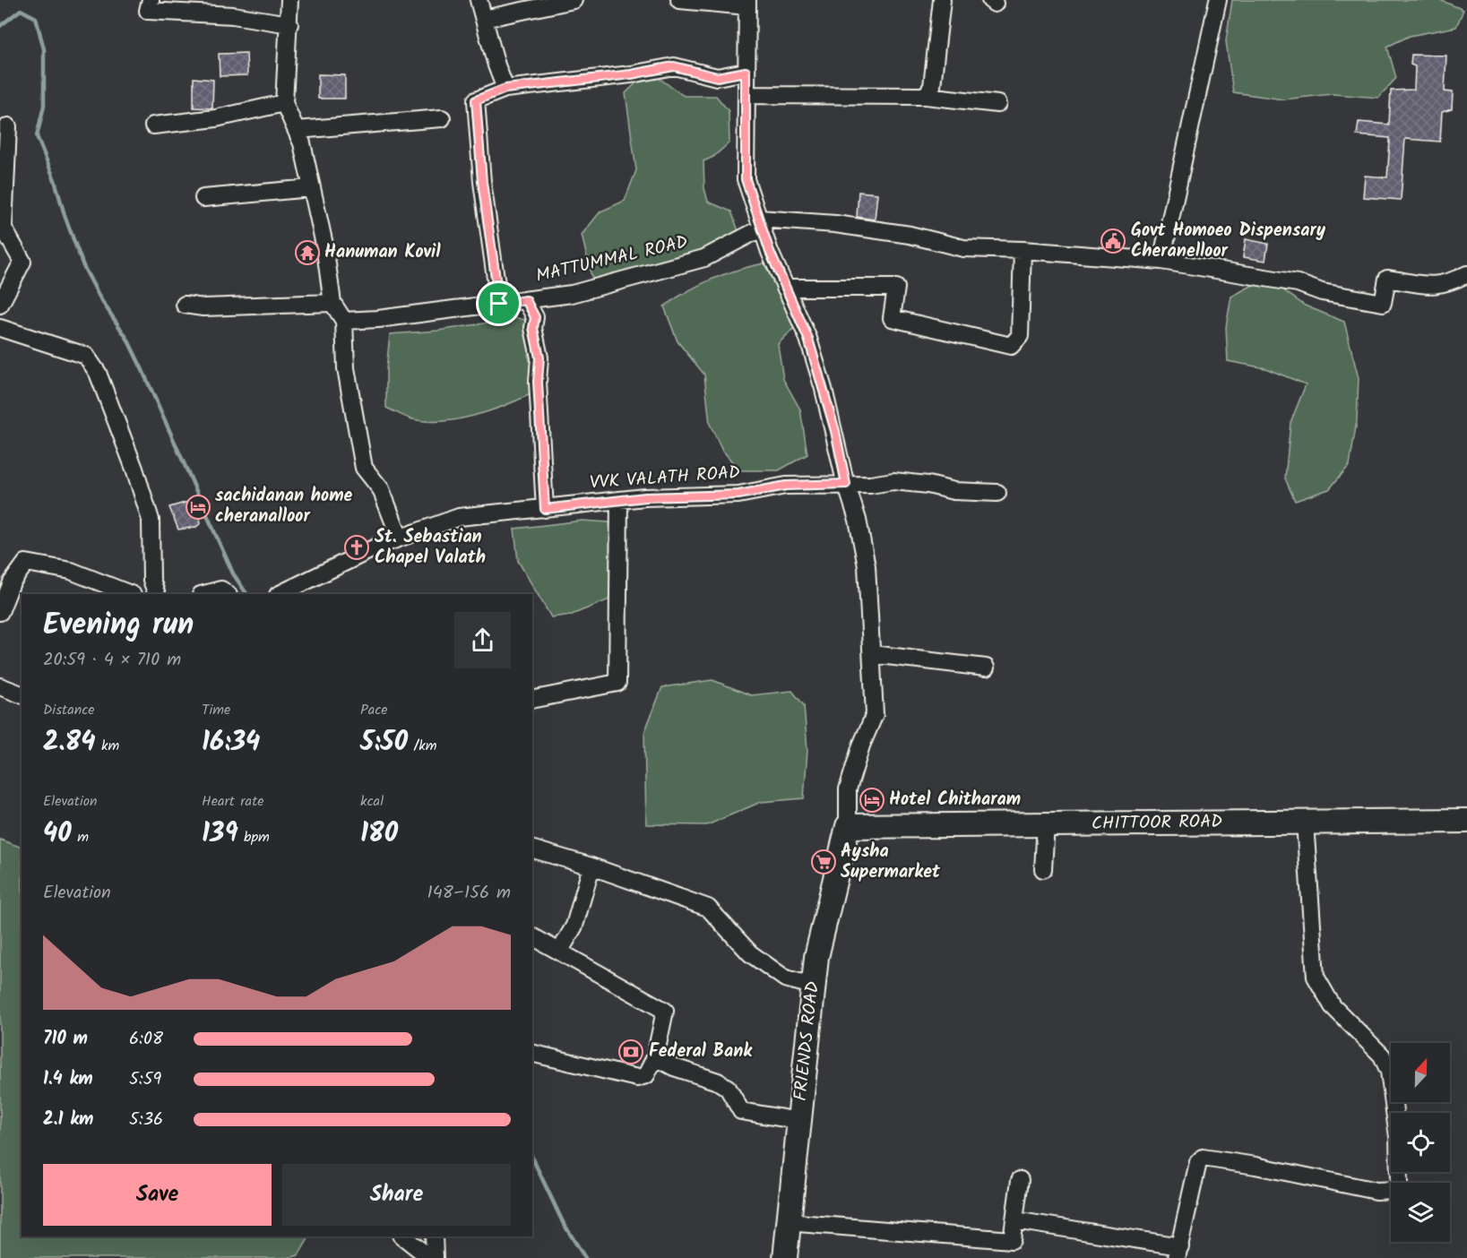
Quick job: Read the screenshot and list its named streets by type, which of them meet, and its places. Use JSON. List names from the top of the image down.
{
  "streets": {
    "main road": ["CHITTOOR ROAD", "FRIENDS ROAD"],
    "street": ["MATTUMMAL ROAD", "VVK VALATH ROAD"]
  },
  "crossings": [
    ["CHITTOOR ROAD", "FRIENDS ROAD"]
  ],
  "places": {
    "public building": ["Govt Homoeo Dispensary Cheranelloor"],
    "temple": ["Hanuman Kovil"],
    "hotel": ["sachidanan home cheranalloor", "Hotel Chitharam"],
    "church": ["St. Sebastian Chapel Valath"],
    "supermarket": ["Aysha Supermarket"],
    "bank": ["Federal Bank"]
  },
  "north": "top",
  "page": {
    "heading": ["Evening run", "20:59 · 4 × 710 m"],
    "stats": [
      ["Distance", "2.84 km"],
      ["Time", "16:34"],
      ["Pace", "5:50 /km"],
      ["Elevation", "40 m"],
      ["Heart rate", "139 bpm"],
      ["kcal", "180"]
    ],
    "chart": ["Elevation", "148–156 m"],
    "list": [
      {
        "name": "710 m",
        "note": "6:08"
      },
      {
        "name": "1.4 km",
        "note": "5:59"
      },
      {
        "name": "2.1 km",
        "note": "5:36"
      }
    ],
    "buttons": ["Save", "Share"]
  }
}
